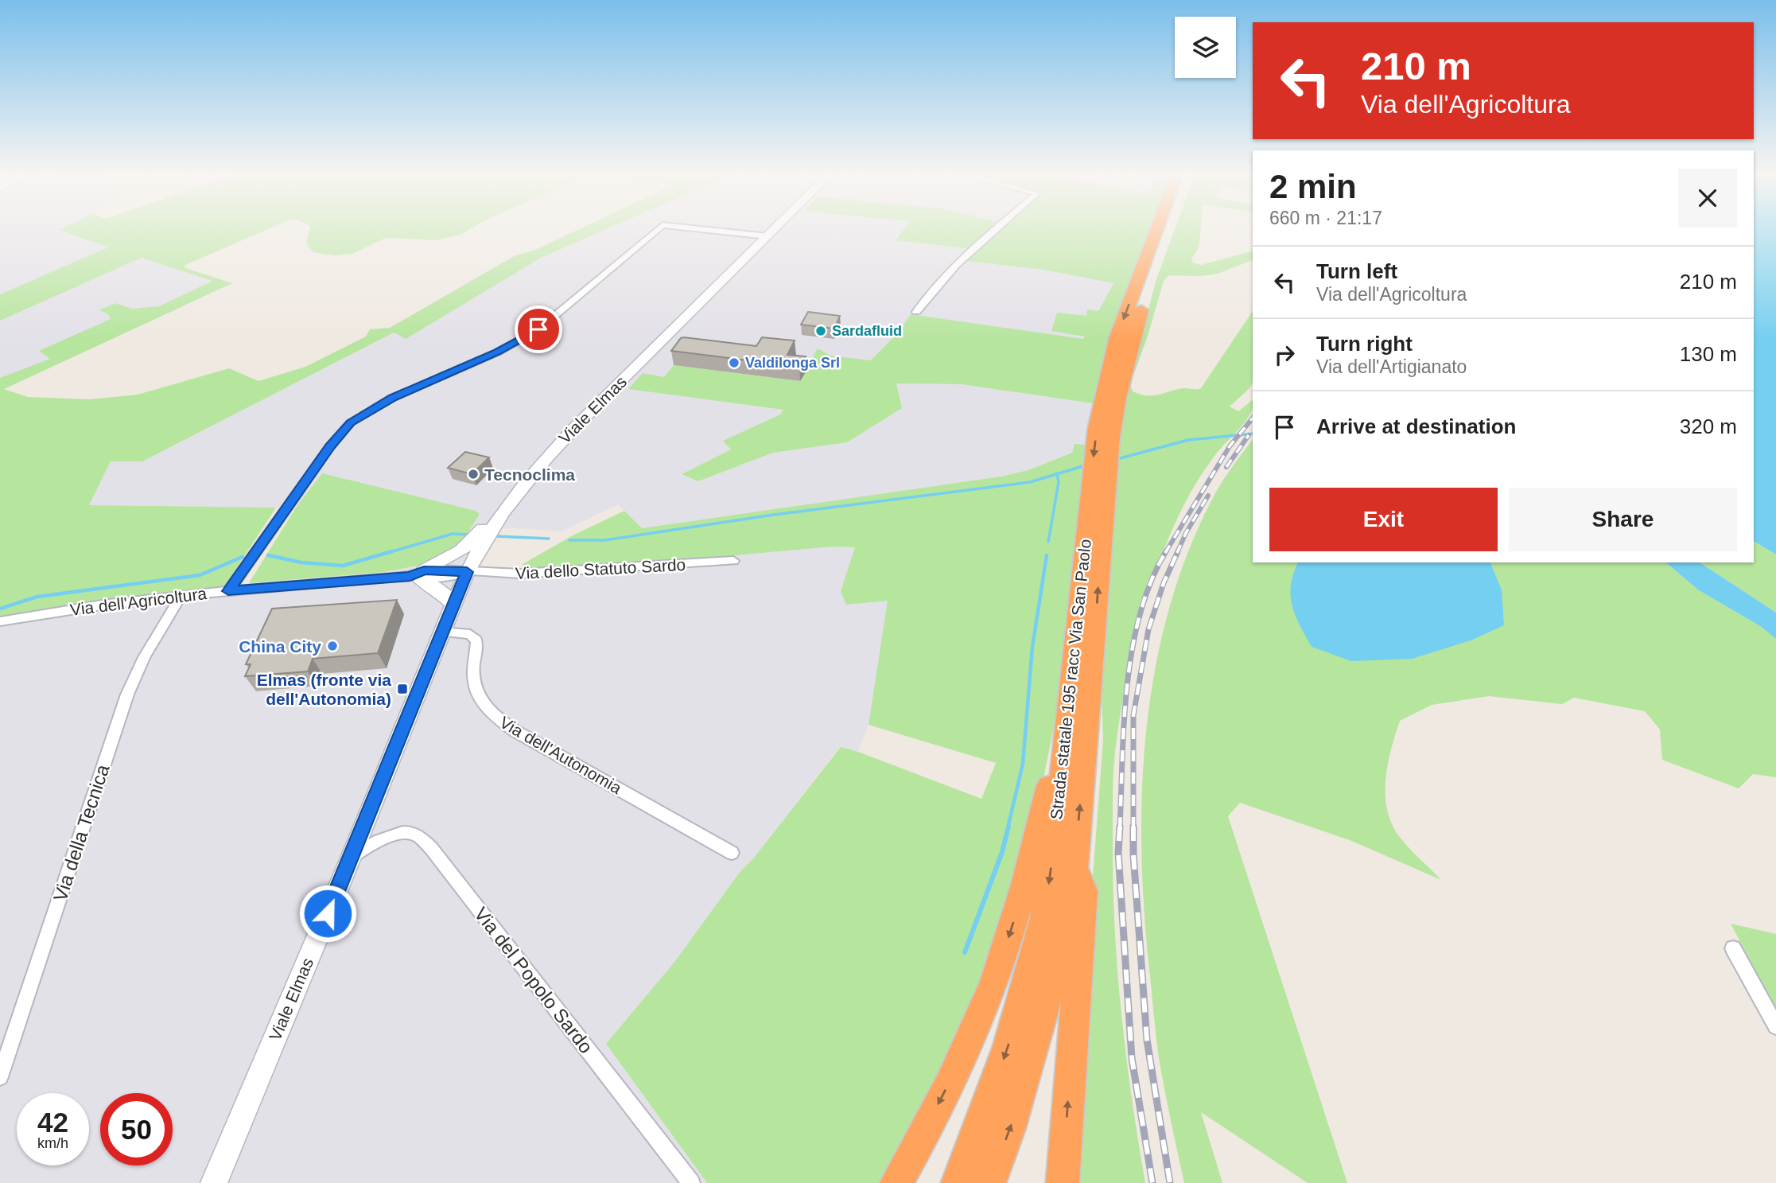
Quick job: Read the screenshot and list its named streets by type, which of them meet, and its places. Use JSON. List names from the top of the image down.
{
  "streets": {
    "highway": ["Strada statale 195 racc Via San Paolo"],
    "main road": ["Viale Elmas"],
    "street": [
      "Via dello Statuto Sardo",
      "Via dell'Agricoltura",
      "Via dell'Autonomia",
      "Via della Tecnica",
      "Via del Popolo Sardo"
    ]
  },
  "crossings": [
    ["Viale Elmas", "Via dello Statuto Sardo"],
    ["Viale Elmas", "Via dell'Agricoltura"],
    ["Viale Elmas", "Via dell'Autonomia"],
    ["Viale Elmas", "Via del Popolo Sardo"],
    ["Via dello Statuto Sardo", "Via dell'Agricoltura"],
    ["Via dell'Agricoltura", "Via della Tecnica"]
  ],
  "places": {
    "other": [
      "Sardafluid",
      "Valdilonga Srl",
      "Tecnoclima",
      "China City"
    ],
    "transit": ["Elmas (fronte via dell'Autonomia)"]
  },
  "page": {
    "turn": ["210 m", "Via dell'Agricoltura"],
    "heading": ["2 min", "660 m · 21:17"],
    "list": [
      {
        "name": "Turn left",
        "note": "Via dell'Agricoltura",
        "value": "210 m"
      },
      {
        "name": "Turn right",
        "note": "Via dell'Artigianato",
        "value": "130 m"
      },
      {
        "name": "Arrive at destination",
        "value": "320 m"
      }
    ],
    "buttons": ["Exit", "Share"],
    "speed": "42 km/h",
    "limit": "50"
  }
}
